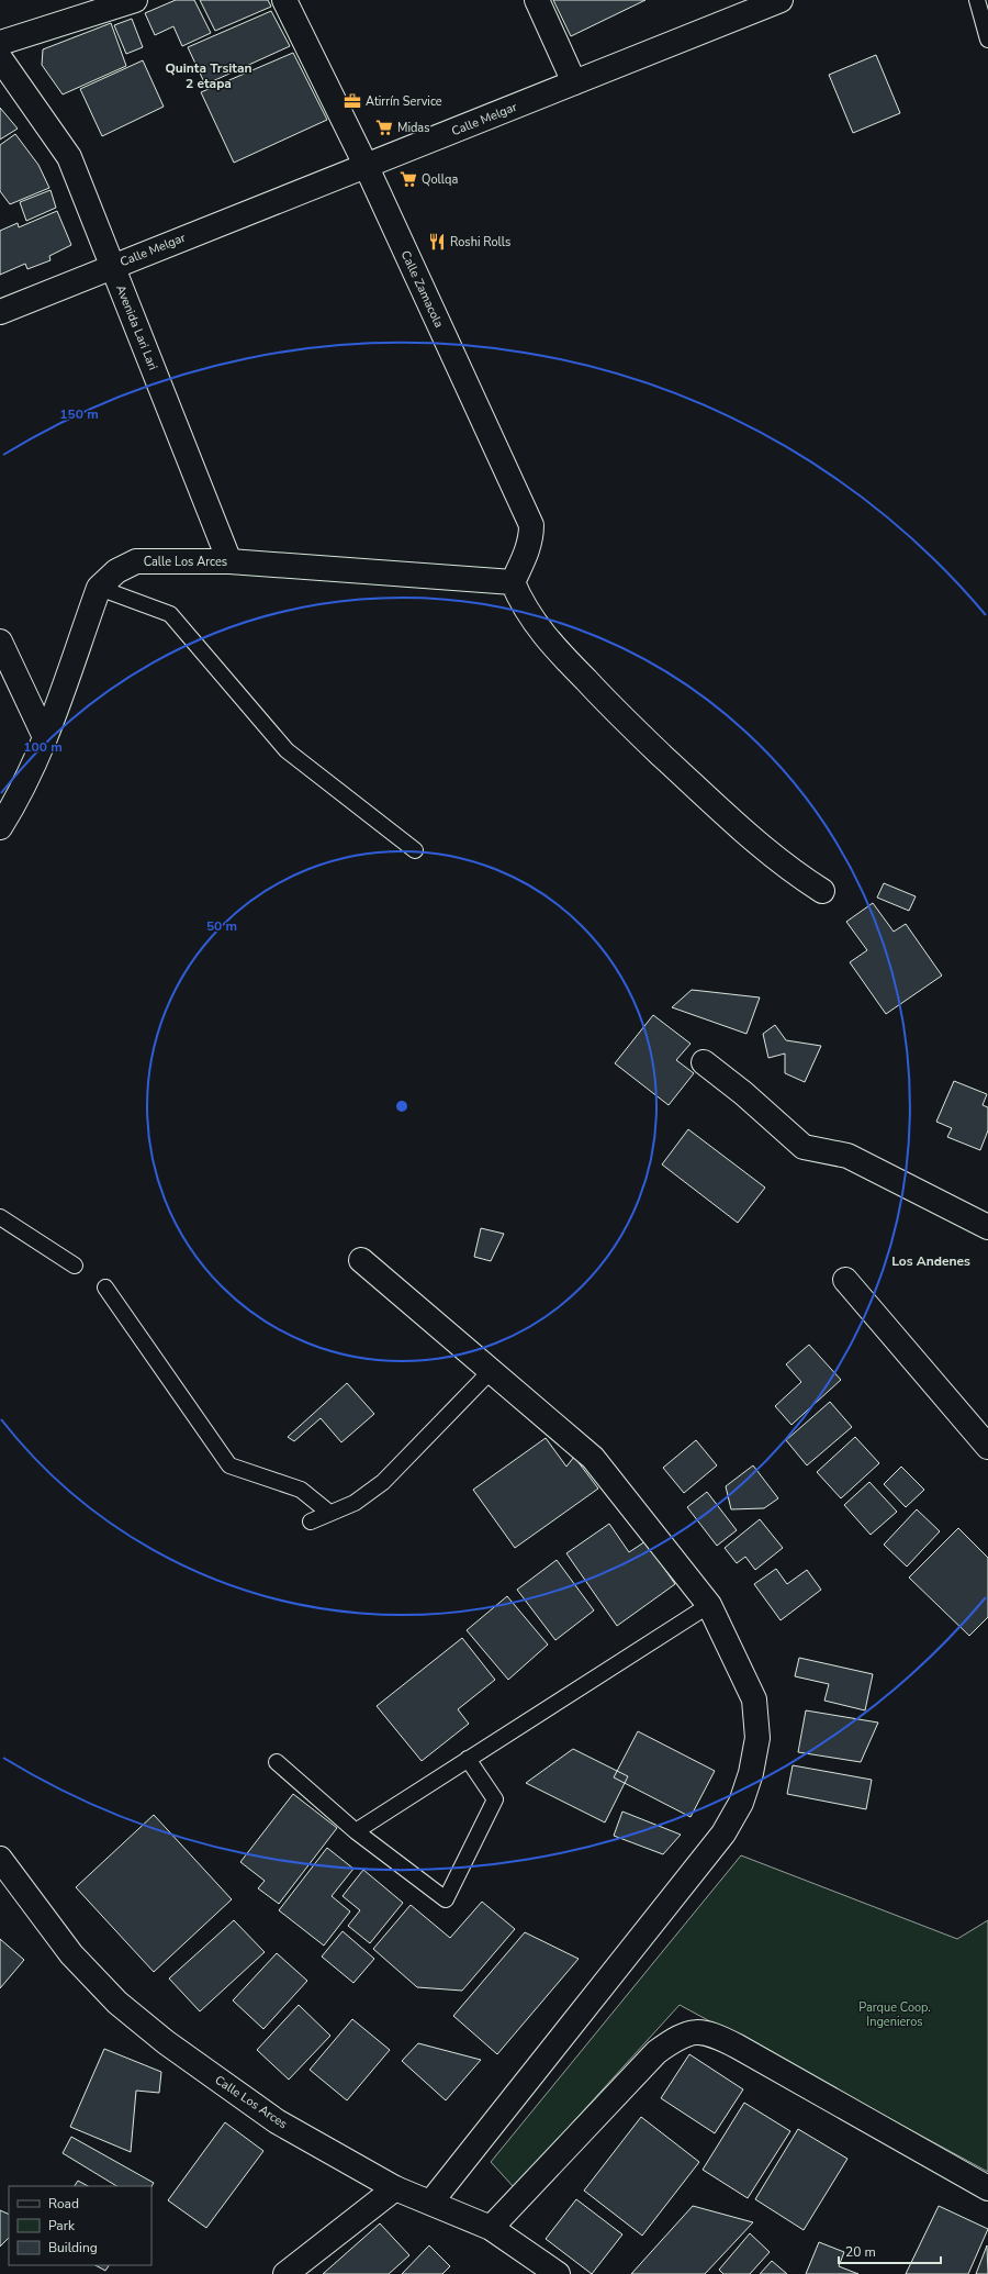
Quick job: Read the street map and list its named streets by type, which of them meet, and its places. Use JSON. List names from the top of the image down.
{
  "streets": {
    "street": [
      "Calle Melgar",
      "Calle Zamacola",
      "Avenida Lari Lari",
      "Calle Los Arces"
    ]
  },
  "crossings": [
    ["Calle Melgar", "Calle Zamacola"],
    ["Calle Melgar", "Avenida Lari Lari"],
    ["Calle Zamacola", "Calle Los Arces"],
    ["Avenida Lari Lari", "Calle Los Arces"]
  ],
  "districts": ["Quinta Trsitan 2 etapa", "Los Andenes"],
  "parks": ["Parque Coop. Ingenieros"],
  "places": {
    "office": ["Atirrín Service"],
    "supermarket": ["Midas", "Qollqa"],
    "restaurant": ["Roshi Rolls"]
  },
  "legend": ["Road", "Park", "Building"],
  "scale_bar": "20 m",
  "rings": ["150 m", "100 m", "50 m"]
}
